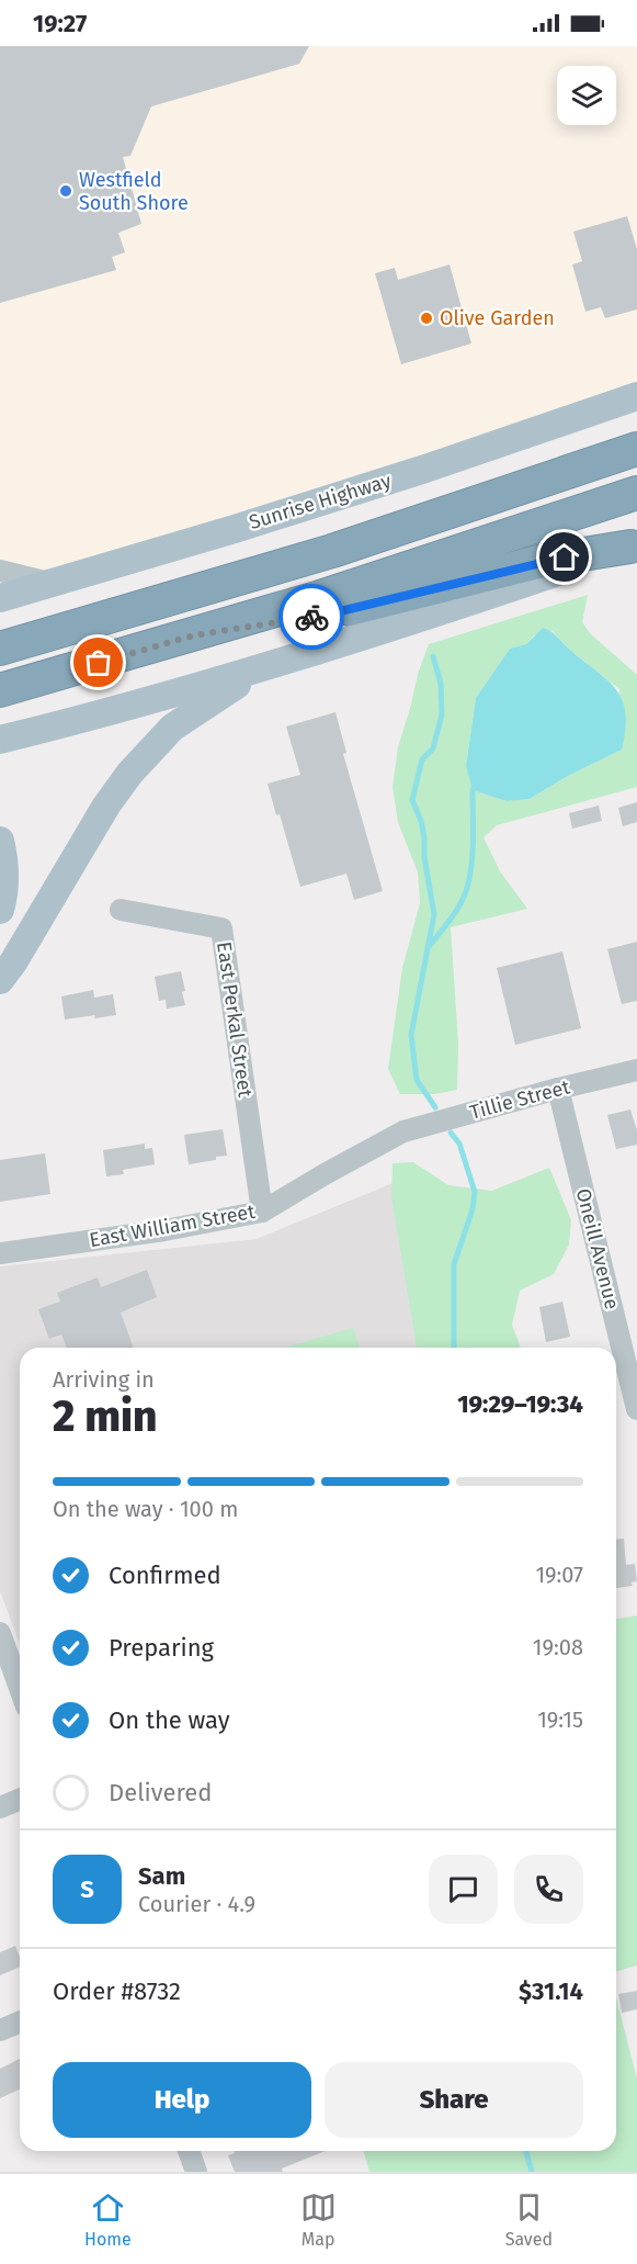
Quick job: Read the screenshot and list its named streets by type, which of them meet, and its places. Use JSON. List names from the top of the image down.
{
  "streets": {
    "main road": ["Sunrise Highway"],
    "street": [
      "East Perkal Street",
      "Tillie Street",
      "East William Street",
      "Oneill Avenue"
    ]
  },
  "crossings": [
    ["East Perkal Street", "East William Street"],
    ["Tillie Street", "East William Street"],
    ["Tillie Street", "Oneill Avenue"]
  ],
  "places": ["Westfield South Shore", "Olive Garden"],
  "page": {
    "status": "19:27",
    "heading": ["2 min", "Arriving in", "19:29–19:34"],
    "panel": [
      "Sam",
      "Courier · 4.9",
      "Order #8732",
      "$31.14"
    ],
    "bar": "On the way · 100 m",
    "list": [
      ["Confirmed", "19:07"],
      ["Preparing", "19:08"],
      ["On the way", "19:15"],
      "Delivered"
    ],
    "round": "S",
    "buttons": ["Help", "Share"],
    "tabs": ["Home", "Map", "Saved"]
  }
}
